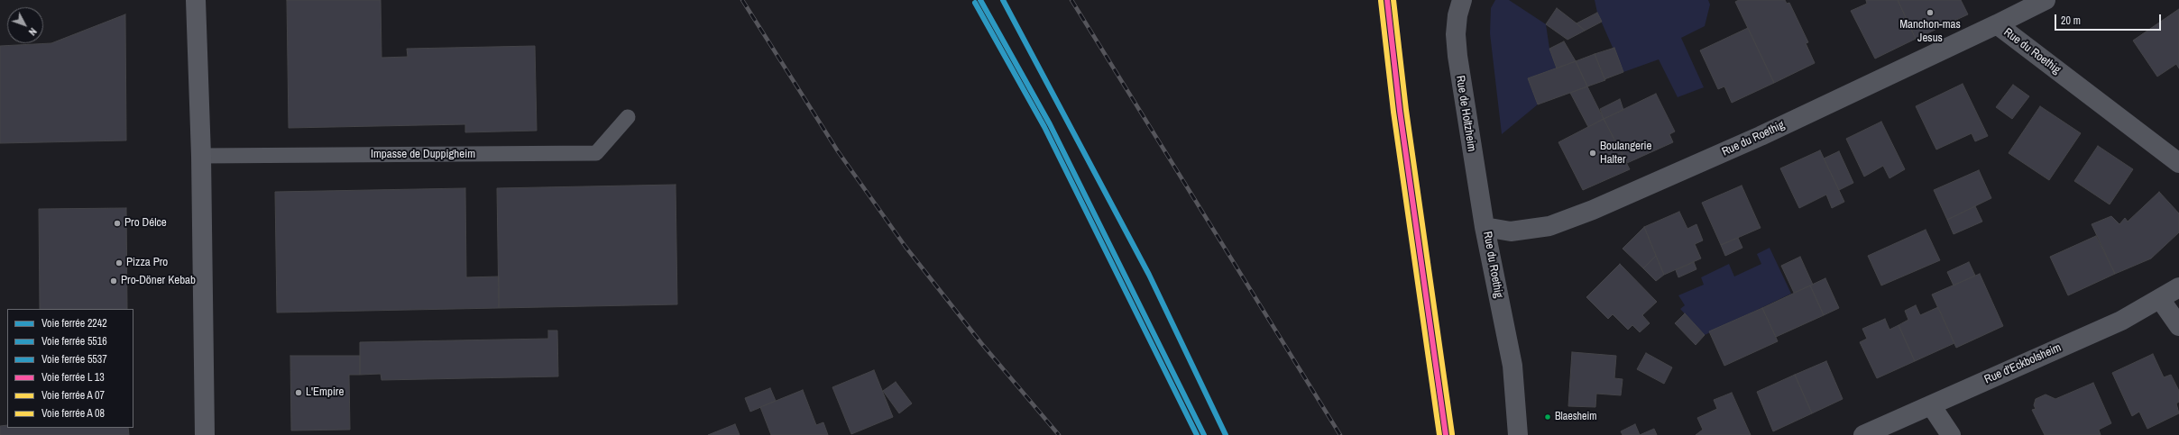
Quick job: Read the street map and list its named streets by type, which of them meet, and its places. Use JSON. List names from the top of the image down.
{
  "streets": {
    "street": ["Rue du Roethig", "Rue de Holtzheim", "Rue d'Eckbolsheim"],
    "lane": ["Impasse de Duppigheim"]
  },
  "crossings": [
    ["Rue du Roethig", "Rue de Holtzheim"]
  ],
  "places": [
    "Manchon-mas Jesus",
    "Boulangerie Halter",
    "Pro Délce",
    "Pizza Pro",
    "Pro-Döner Kebab",
    "L'Empire",
    "Blaesheim"
  ],
  "lines": ["rail line 2242", "rail line 5537", "rail line 5516"],
  "legend": [
    "Voie ferrée 2242",
    "Voie ferrée 5516",
    "Voie ferrée 5537",
    "Voie ferrée L 13",
    "Voie ferrée A 07",
    "Voie ferrée A 08"
  ],
  "scale_bar": "20 m",
  "north": "bottom right"
}
